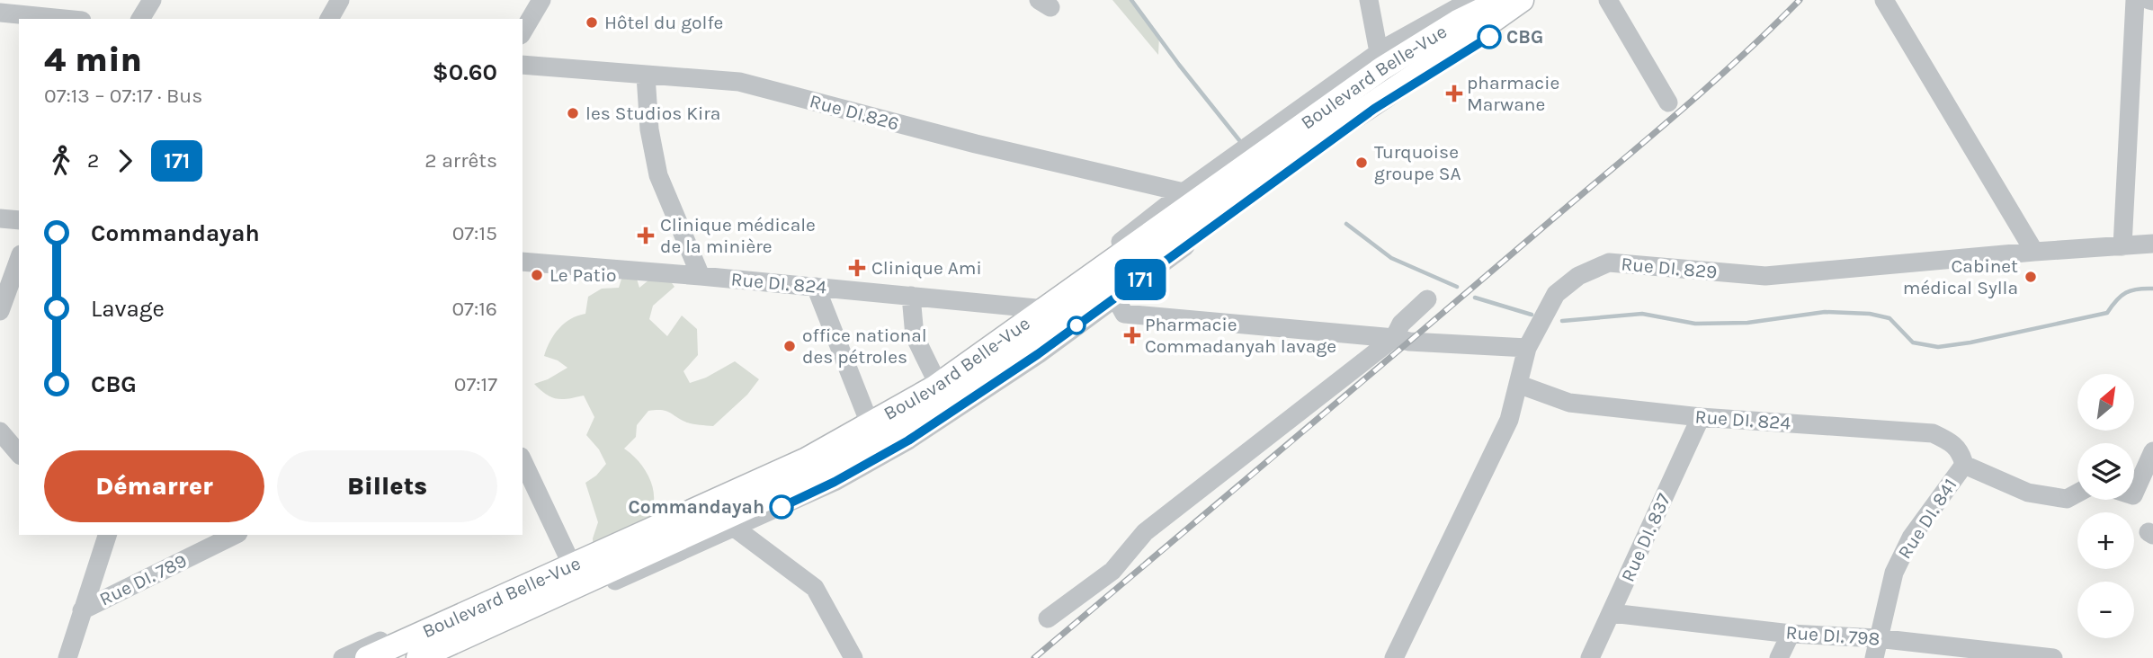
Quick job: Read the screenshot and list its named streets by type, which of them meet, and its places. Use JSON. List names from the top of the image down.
{
  "streets": {
    "main road": ["Boulevard Belle-Vue"],
    "street": [
      "Rue DI.826",
      "Rue DI. 829",
      "Rue DI. 824",
      "Rue DI. 841",
      "Rue DI. 837",
      "Rue DI. 789",
      "Rue DI. 798"
    ]
  },
  "crossings": [
    ["Boulevard Belle-Vue", "Rue DI.826"],
    ["Boulevard Belle-Vue", "Rue DI. 824"],
    ["Rue DI. 829", "Rue DI. 824"],
    ["Rue DI. 824", "Rue DI. 841"],
    ["Rue DI. 824", "Rue DI. 837"],
    ["Rue DI. 841", "Rue DI. 798"],
    ["Rue DI. 837", "Rue DI. 798"]
  ],
  "places": {
    "other": [
      "Hôtel du golfe",
      "CBG",
      "les Studios Kira",
      "Turquoise groupe SA",
      "Le Patio",
      "Cabinet médical Sylla",
      "office national des pétroles",
      "Commandayah"
    ],
    "health": [
      "pharmacie Marwane",
      "Clinique médicale de la minière",
      "Clinique Ami",
      "Pharmacie Commadanyah lavage"
    ]
  },
  "lines": ["bus line 171"],
  "north": "top right",
  "page": {
    "on_map": "171",
    "heading": ["4 min", "07:13 – 07:17 · Bus", "$0.60"],
    "legs": ["2", "171", "2 arrêts"],
    "list": [
      {
        "name": "Commandayah",
        "value": "07:15"
      },
      {
        "name": "Lavage",
        "value": "07:16"
      },
      {
        "name": "CBG",
        "value": "07:17"
      }
    ],
    "map_buttons": ["+", "−"],
    "buttons": ["Démarrer", "Billets"]
  }
}
